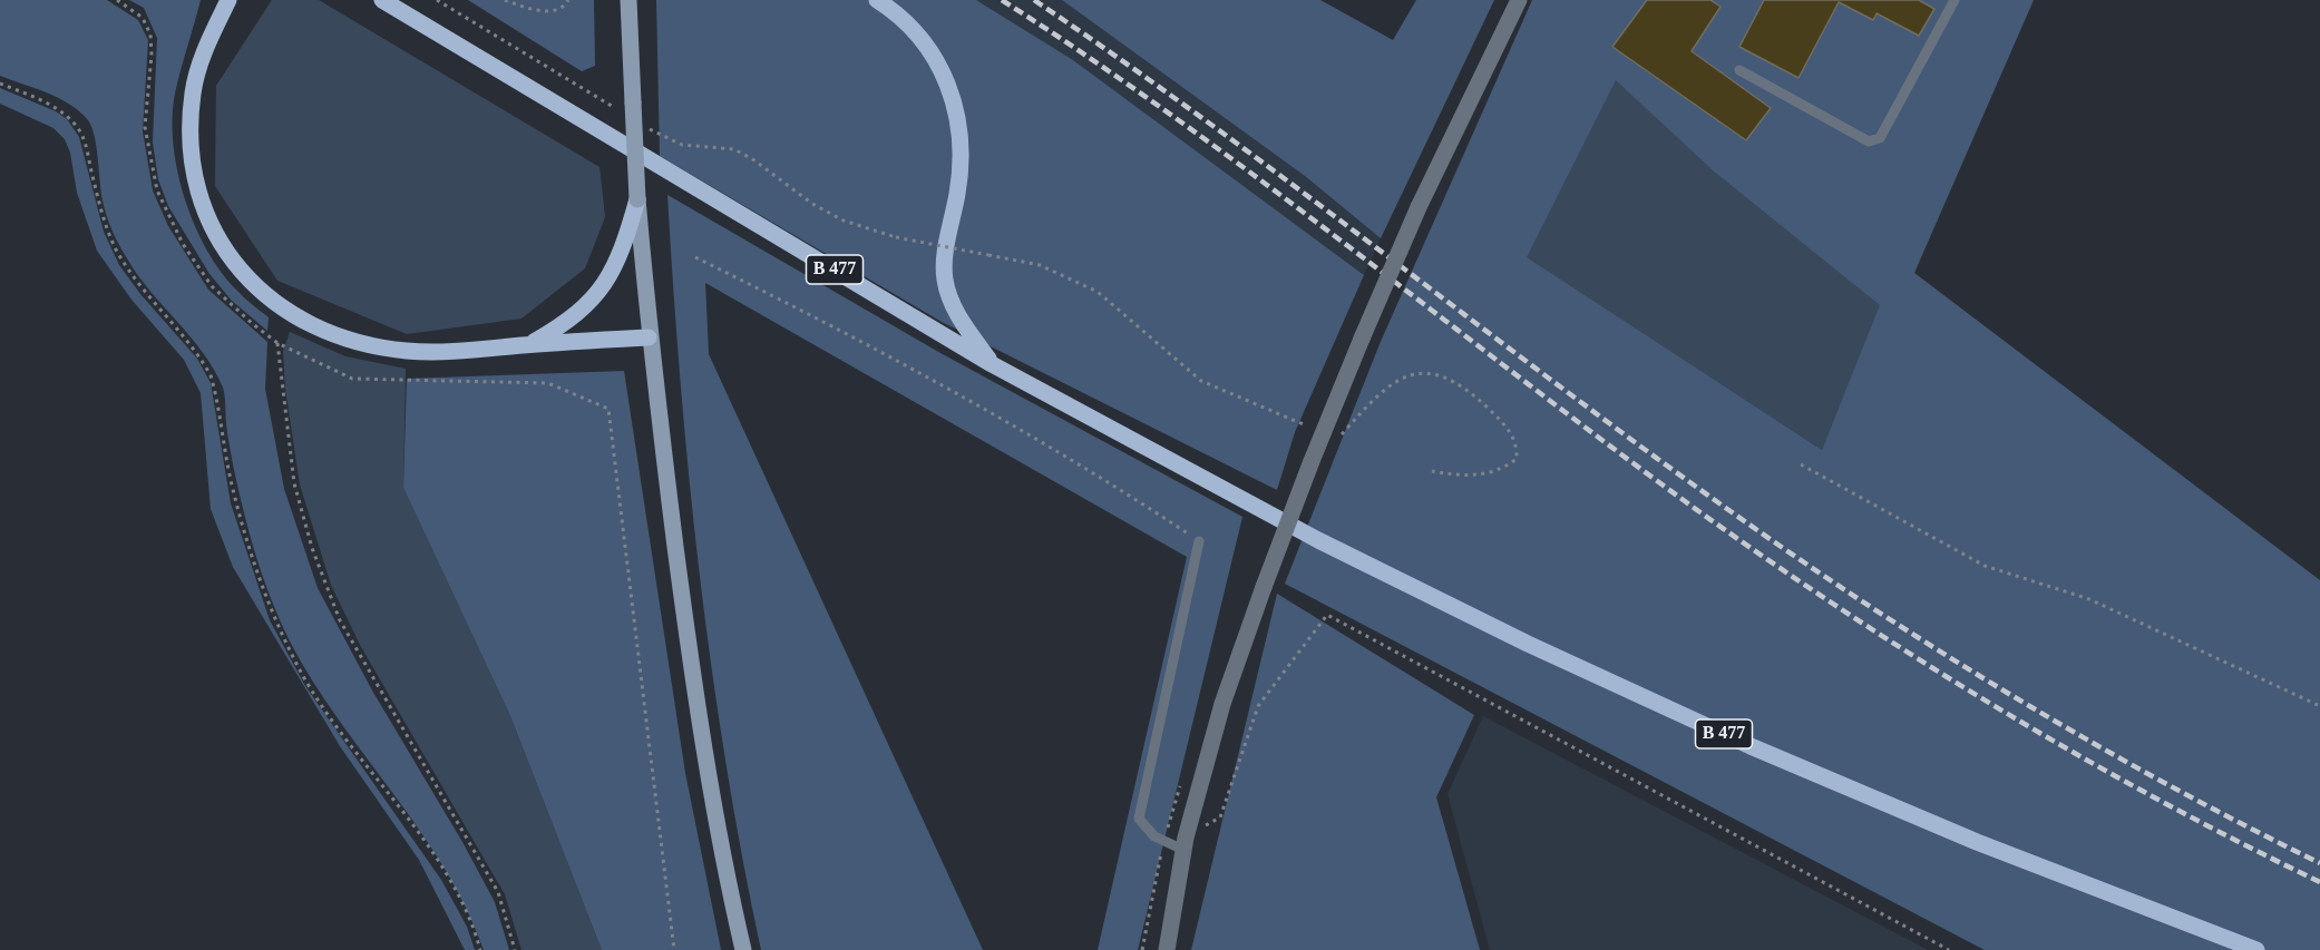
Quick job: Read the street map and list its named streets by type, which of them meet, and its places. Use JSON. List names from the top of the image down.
{
  "streets": {
    "main road": ["B 477"]
  }
}
